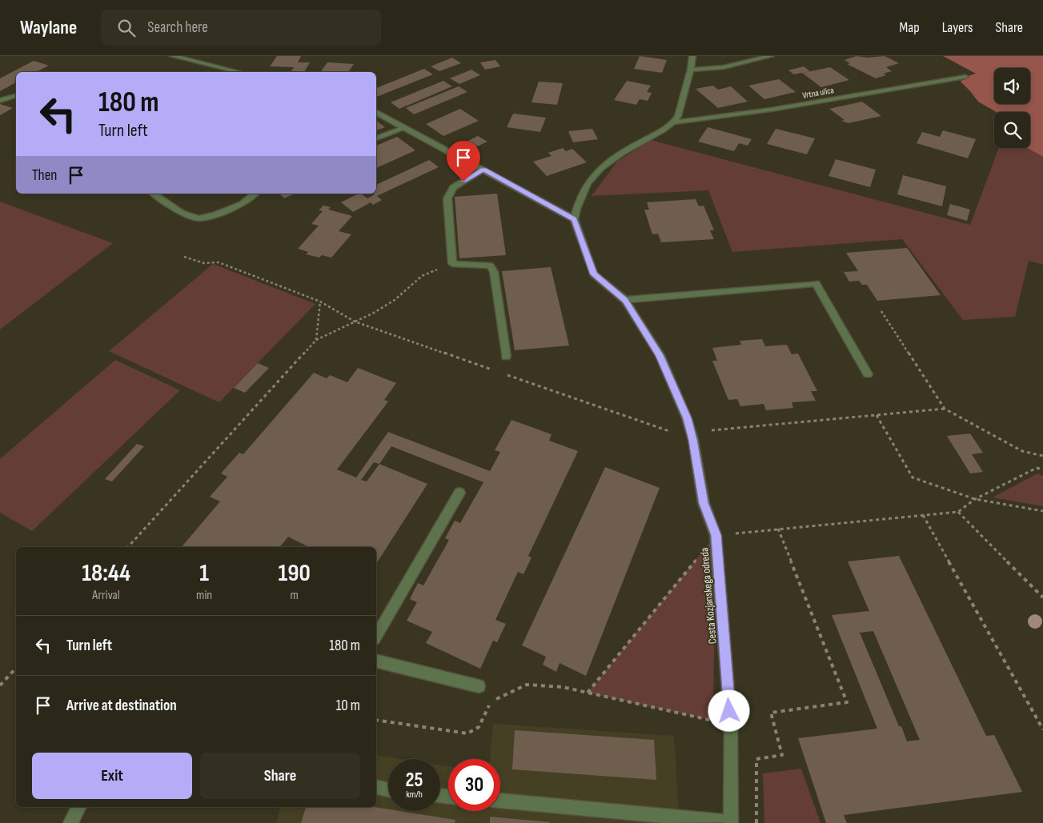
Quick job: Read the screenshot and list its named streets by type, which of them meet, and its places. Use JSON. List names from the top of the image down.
{
  "streets": {
    "street": ["Vrtna ulica", "Cesta Kozjanskega odreda"]
  },
  "crossings": [
    ["Vrtna ulica", "Cesta Kozjanskega odreda"]
  ],
  "page": {
    "header": "Waylane",
    "search": "Search here",
    "nav": ["Map", "Layers", "Share"],
    "turn": ["180 m", "Turn left"],
    "then": "Then",
    "eta": [
      "18:44",
      "Arrival",
      "1",
      "min",
      "190",
      "m"
    ],
    "list": [
      {
        "name": "Turn left",
        "value": "180 m"
      },
      {
        "name": "Arrive at destination",
        "value": "10 m"
      }
    ],
    "buttons": ["Exit", "Share"],
    "speed": "25 km/h",
    "limit": "30"
  }
}
